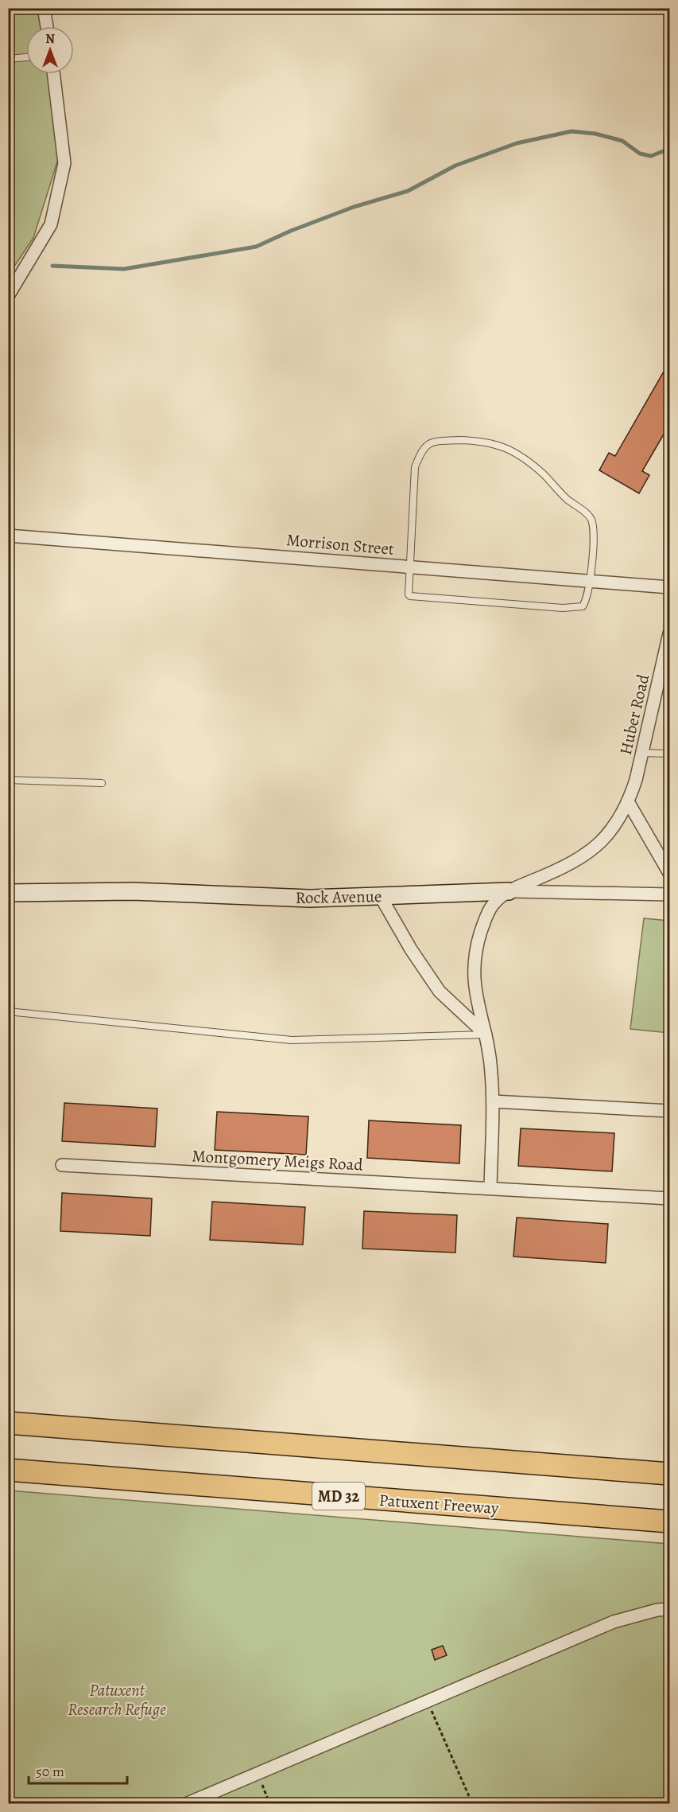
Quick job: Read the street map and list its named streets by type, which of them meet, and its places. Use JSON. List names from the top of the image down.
{
  "streets": {
    "highway": ["MD 32", "Patuxent Freeway"],
    "street": [
      "Morrison Street",
      "Huber Road",
      "Rock Avenue",
      "Montgomery Meigs Road"
    ]
  },
  "crossings": [
    ["Huber Road", "Rock Avenue"]
  ],
  "parks": ["Patuxent Research Refuge"],
  "scale_bar": "50 m",
  "north": "top"
}
